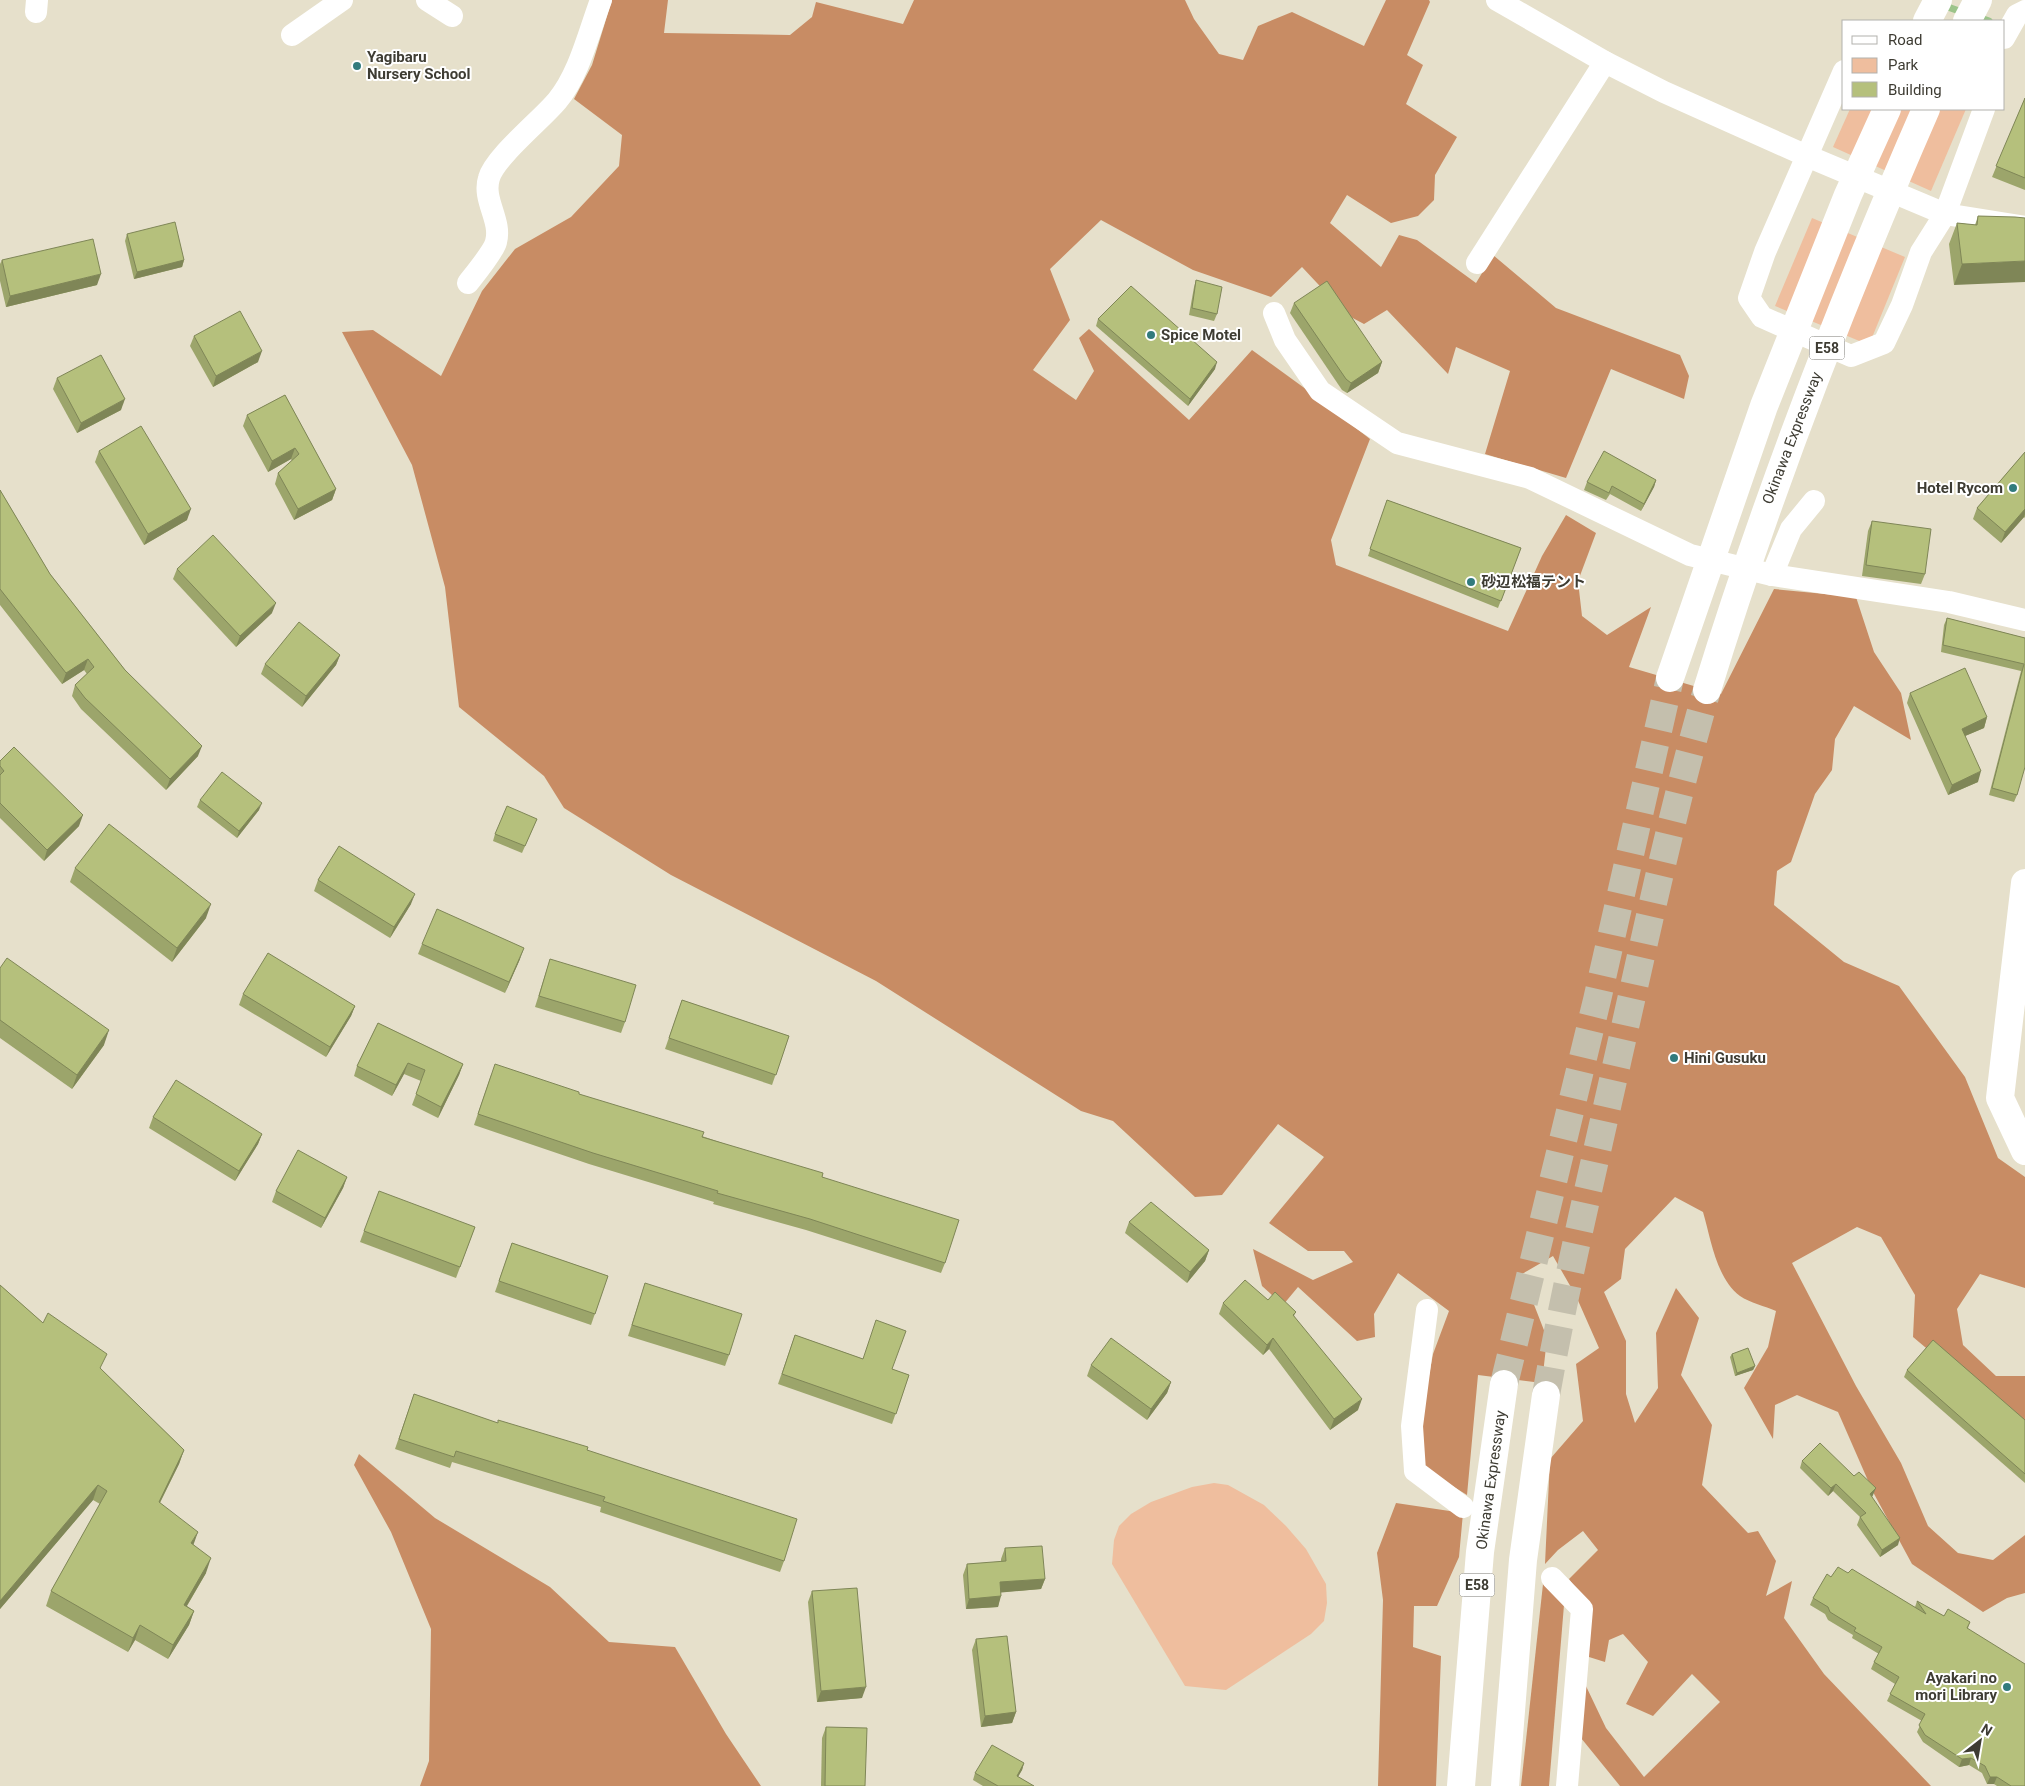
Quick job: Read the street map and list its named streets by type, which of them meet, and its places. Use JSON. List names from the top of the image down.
{
  "streets": {
    "main road": ["E58", "Okinawa Expressway"]
  },
  "places": [
    "Yagibaru Nursery School",
    "Spice Motel",
    "Hotel Rycom",
    "砂辺松福テント",
    "Hini Gusuku",
    "Ayakari no mori Library"
  ],
  "legend": ["Road", "Park", "Building"],
  "north": "top right"
}
